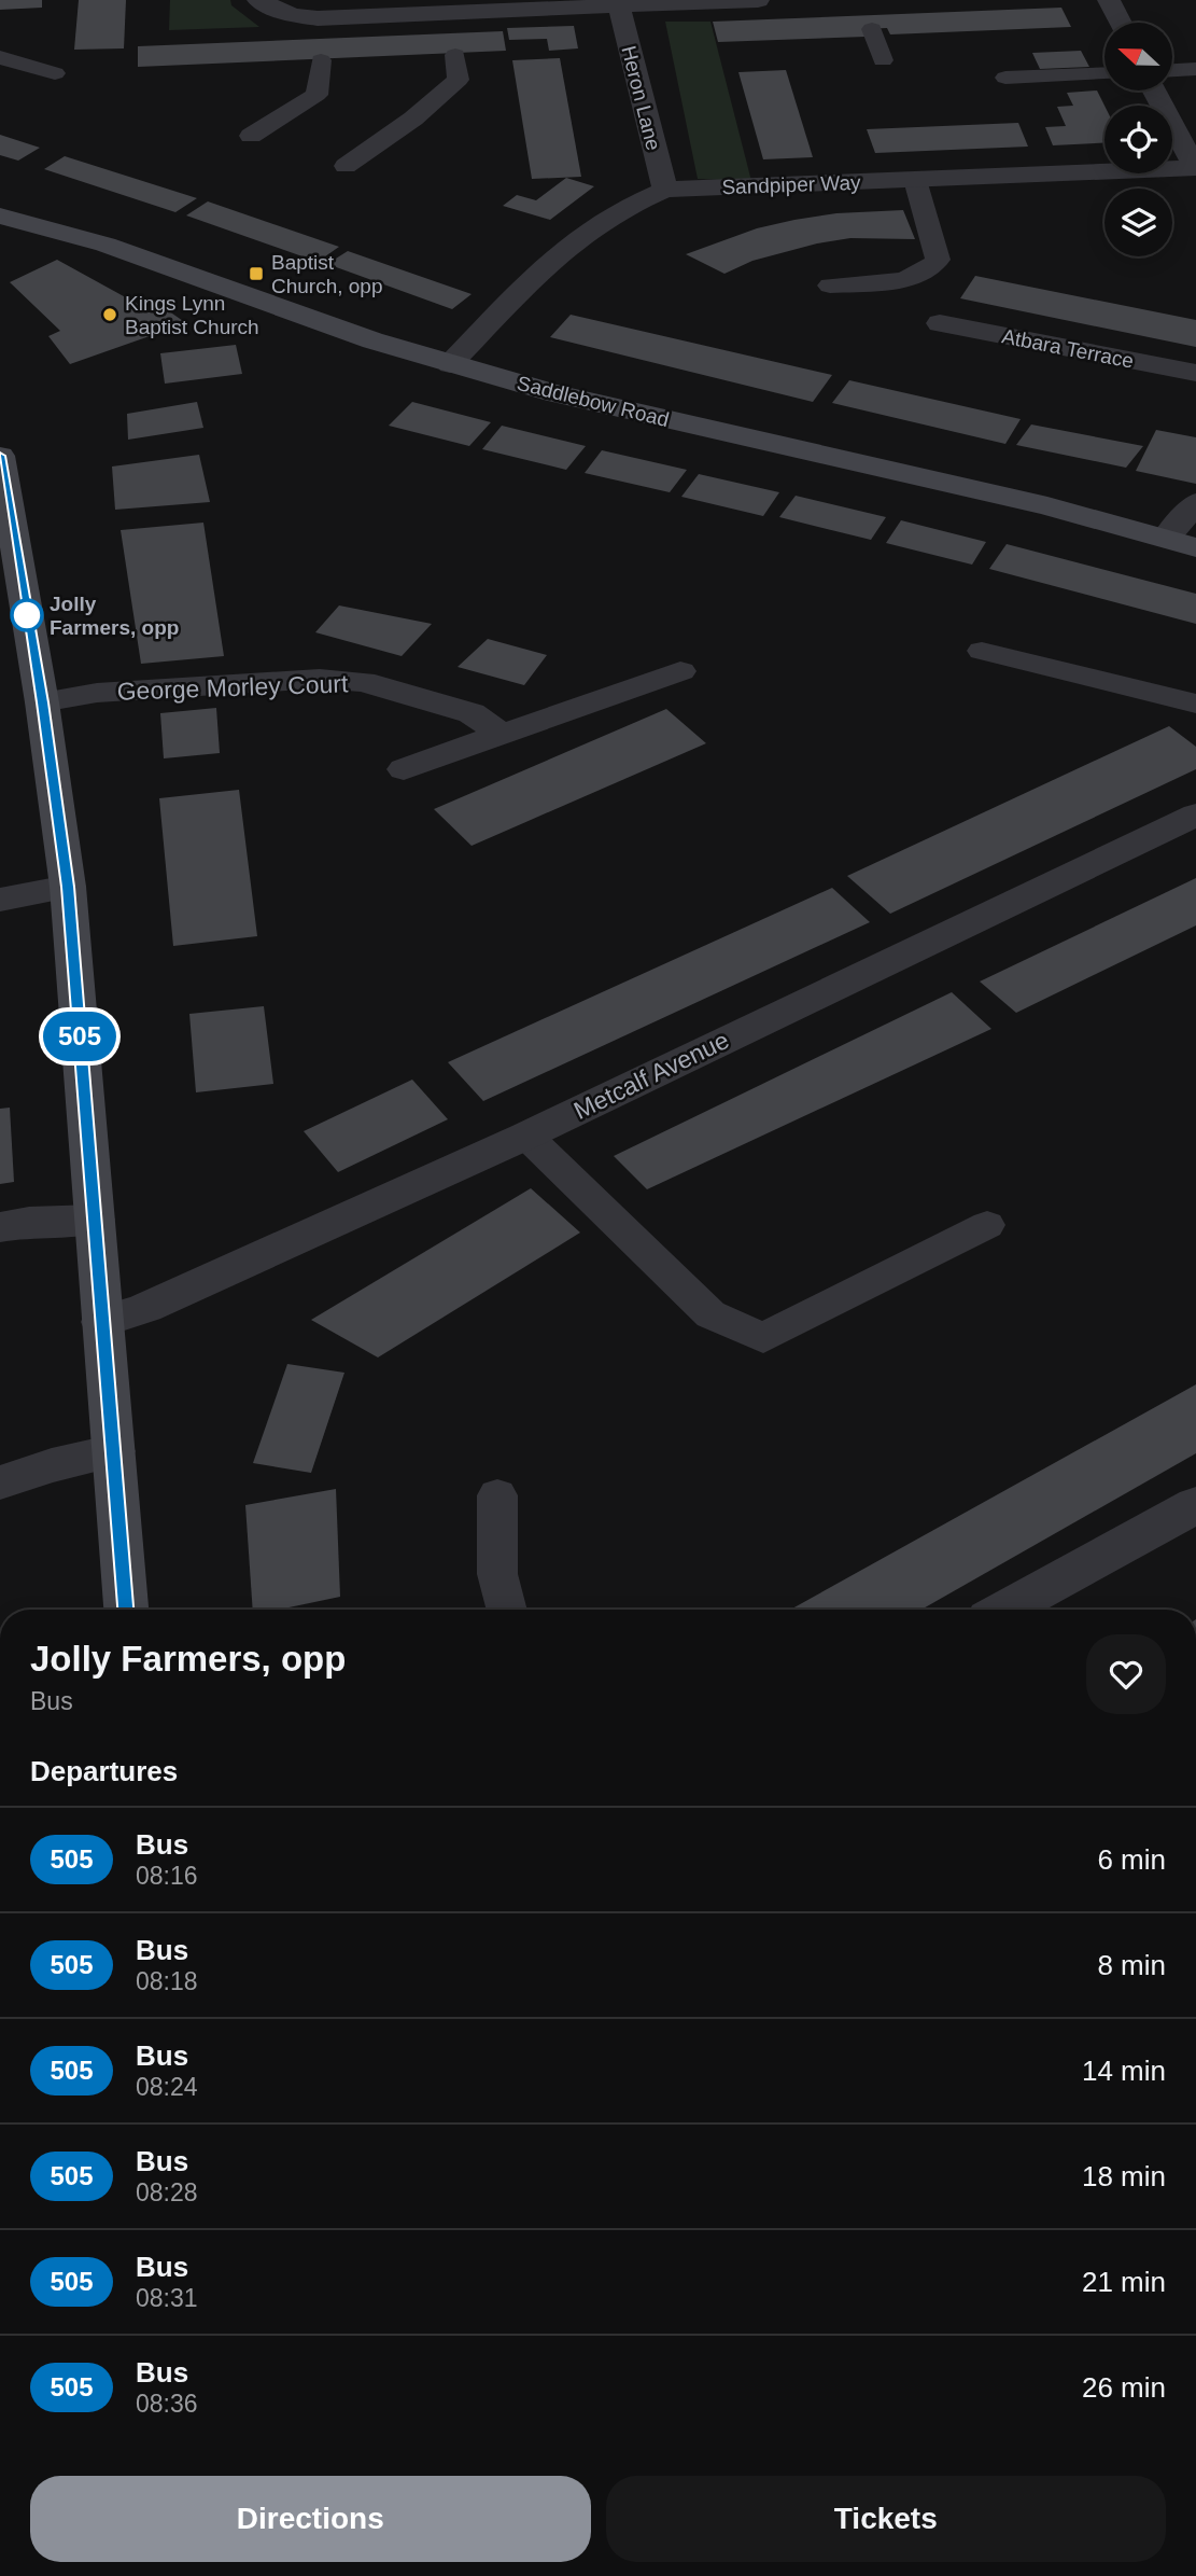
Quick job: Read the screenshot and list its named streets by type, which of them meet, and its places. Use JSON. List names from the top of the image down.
{
  "streets": {
    "street": [
      "Heron Lane",
      "Sandpiper Way",
      "Atbara Terrace",
      "Saddlebow Road",
      "George Morley Court",
      "Metcalf Avenue"
    ]
  },
  "crossings": [
    ["Heron Lane", "Sandpiper Way"],
    ["Sandpiper Way", "Saddlebow Road"]
  ],
  "places": {
    "transit": ["Baptist Church, opp"],
    "other": ["Kings Lynn Baptist Church", "Jolly Farmers, opp"]
  },
  "lines": ["bus line 505"],
  "north": "left",
  "page": {
    "on_map": "505",
    "heading": [
      ["Jolly Farmers, opp", "Bus"],
      "Departures"
    ],
    "list": [
      {
        "mark": "505",
        "name": "Bus",
        "note": "08:16",
        "value": "6 min"
      },
      {
        "mark": "505",
        "name": "Bus",
        "note": "08:18",
        "value": "8 min"
      },
      {
        "mark": "505",
        "name": "Bus",
        "note": "08:24",
        "value": "14 min"
      },
      {
        "mark": "505",
        "name": "Bus",
        "note": "08:28",
        "value": "18 min"
      },
      {
        "mark": "505",
        "name": "Bus",
        "note": "08:31",
        "value": "21 min"
      },
      {
        "mark": "505",
        "name": "Bus",
        "note": "08:36",
        "value": "26 min"
      }
    ],
    "buttons": ["Directions", "Tickets"]
  }
}
